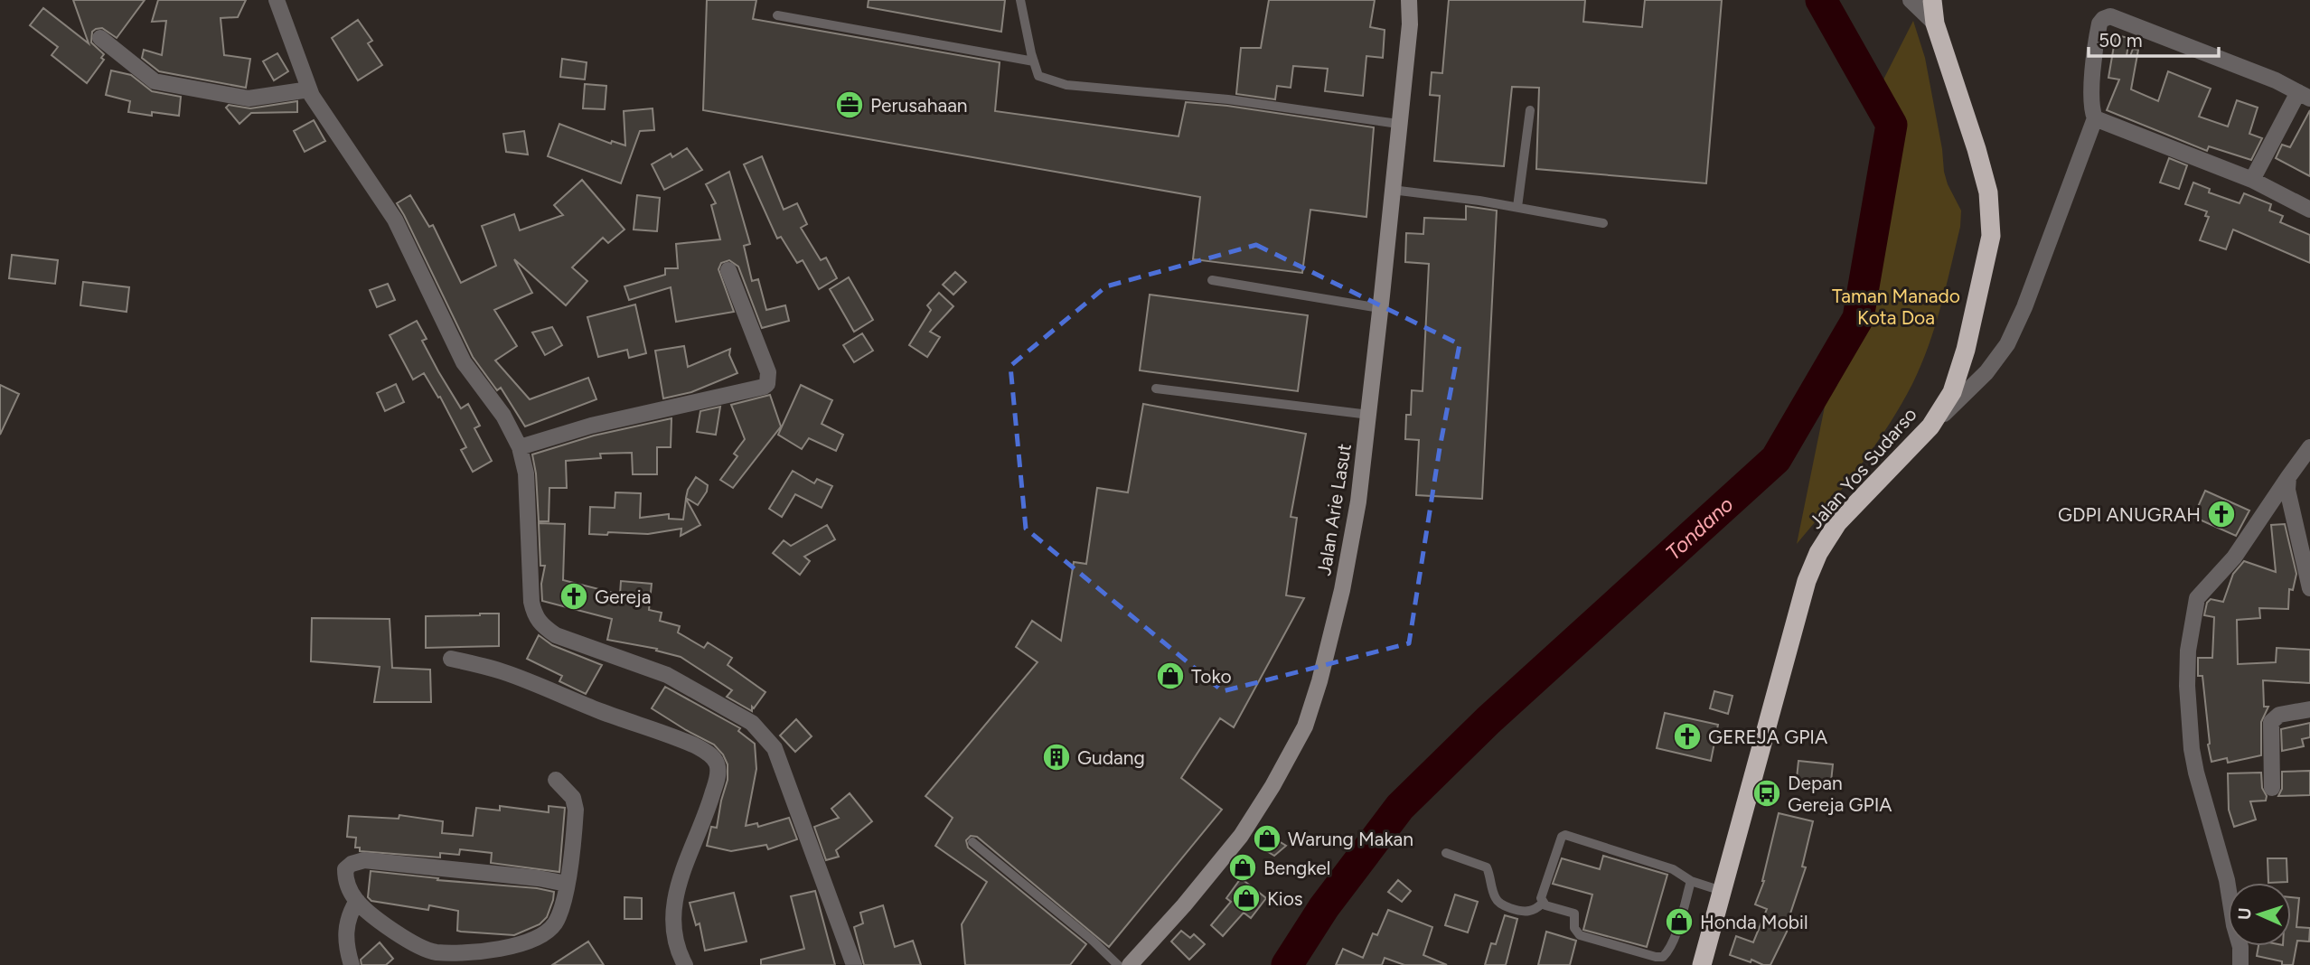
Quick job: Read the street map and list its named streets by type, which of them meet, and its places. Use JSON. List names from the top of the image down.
{
  "streets": {
    "highway": ["Jalan Yos Sudarso"],
    "main road": ["Jalan Arie Lasut"]
  },
  "water": ["Tondano"],
  "parks": ["Taman Manado Kota Doa"],
  "places": {
    "office": ["Perusahaan"],
    "church": ["GDPI ANUGRAH", "Gereja", "GEREJA GPIA"],
    "shop": [
      "Toko",
      "Warung Makan",
      "Bengkel",
      "Kios",
      "Honda Mobil"
    ],
    "building": ["Gudang"],
    "bus stop": ["Depan Gereja GPIA"]
  },
  "scale_bar": "50 m",
  "north": "left"
}
